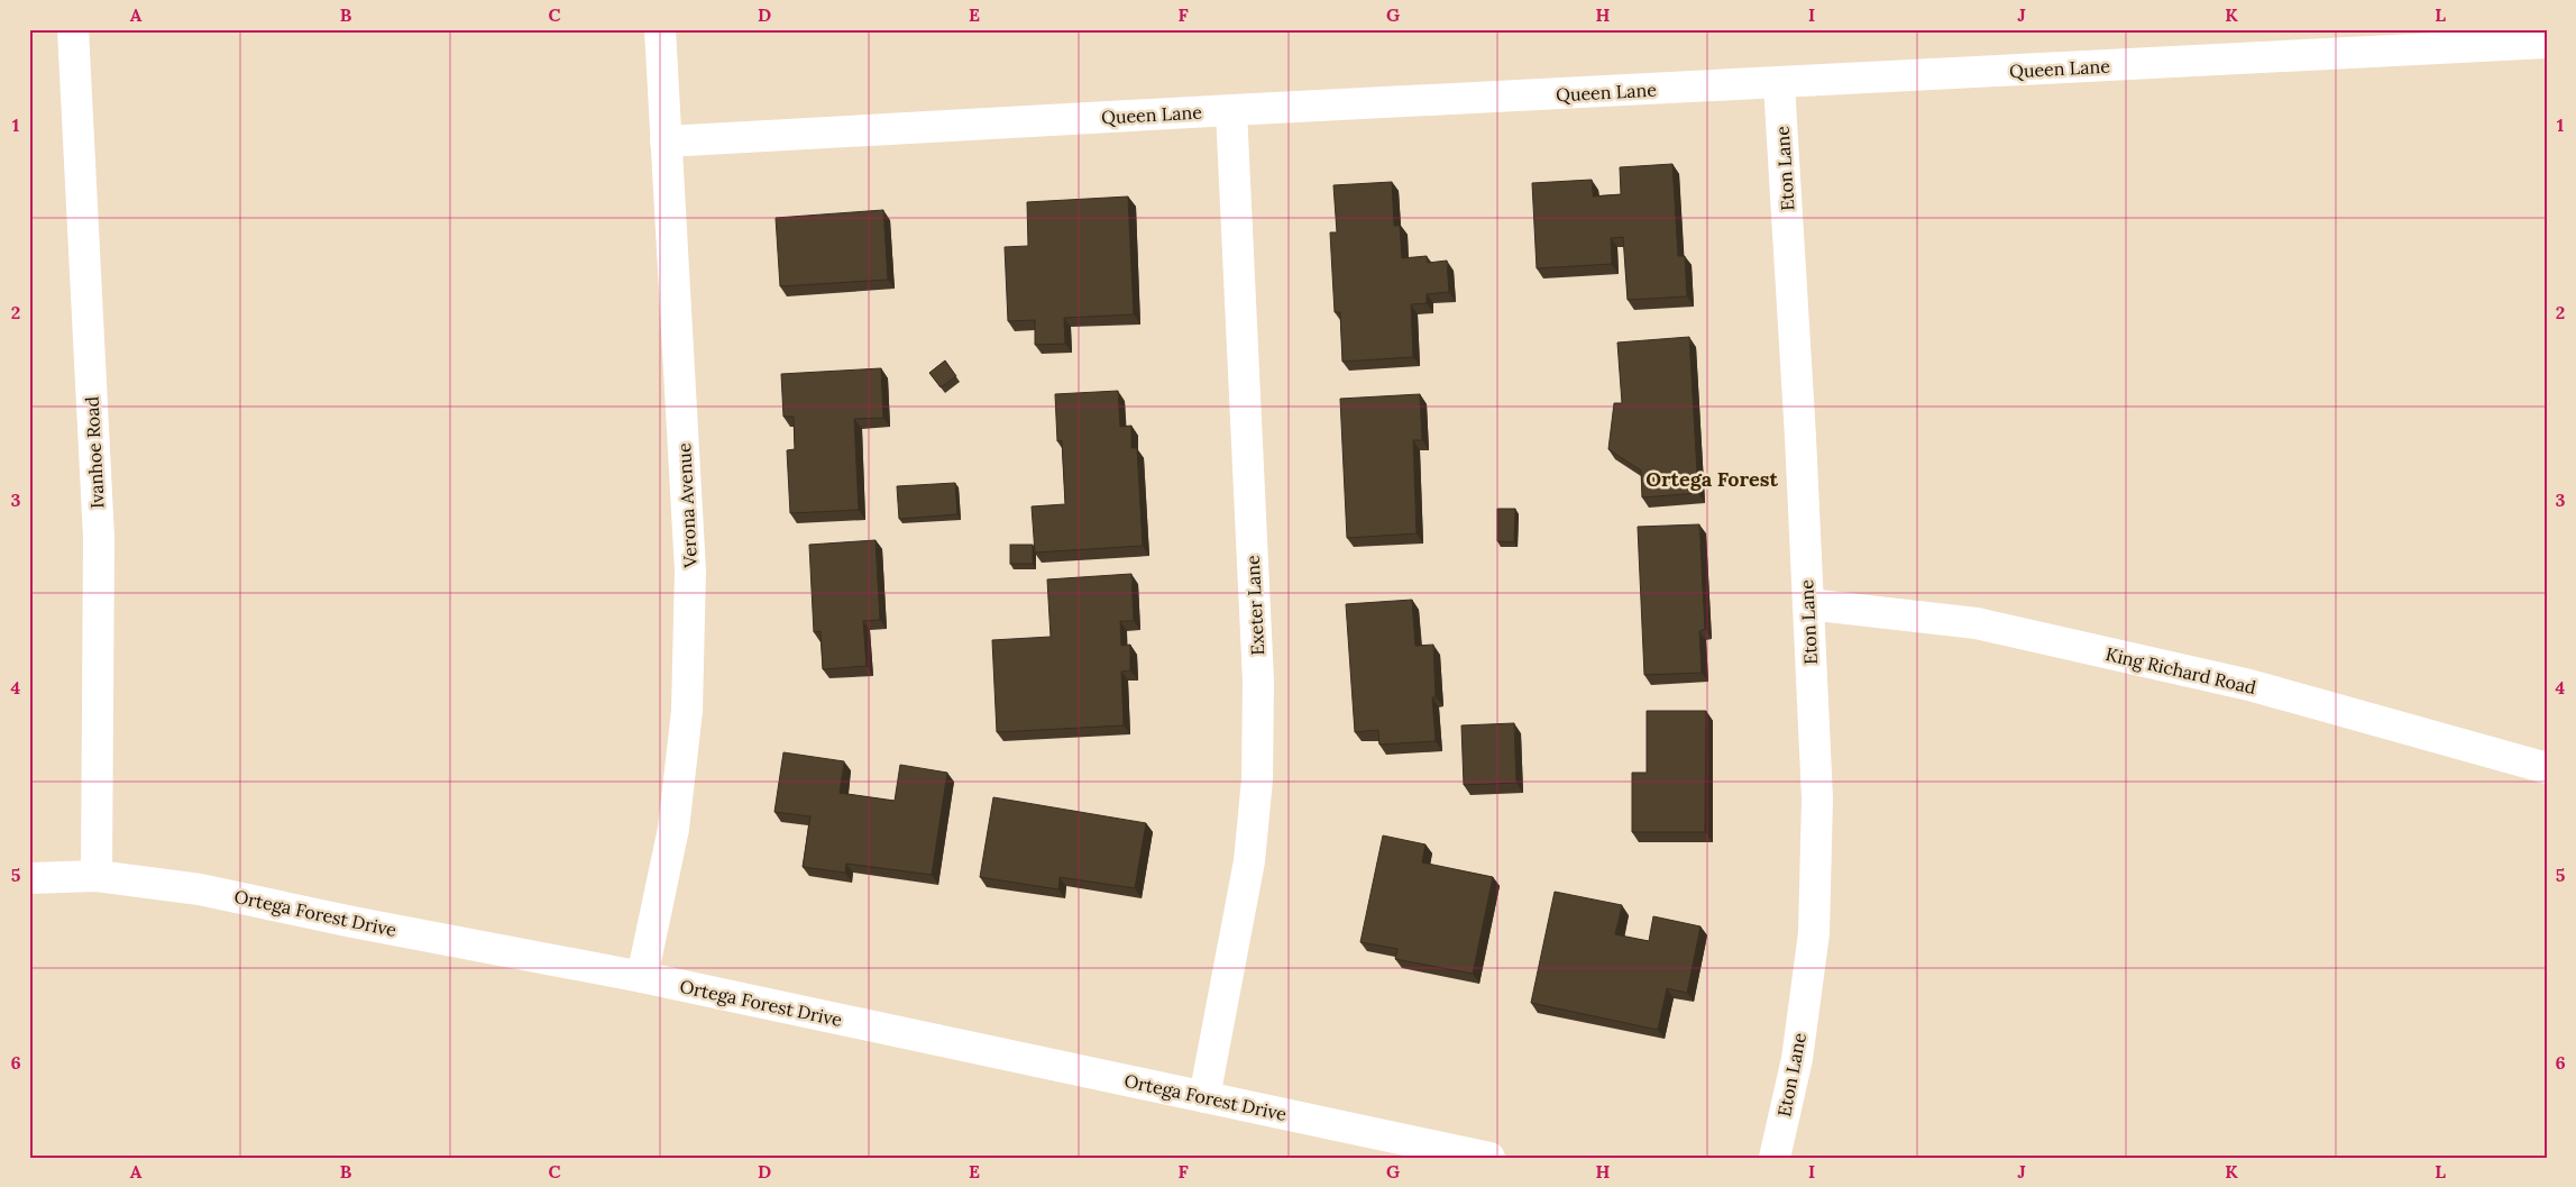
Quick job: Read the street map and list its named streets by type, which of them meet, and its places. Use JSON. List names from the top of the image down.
{
  "streets": {
    "street": [
      "Queen Lane",
      "Eton Lane",
      "Ivanhoe Road",
      "Verona Avenue",
      "Exeter Lane",
      "King Richard Road",
      "Ortega Forest Drive"
    ]
  },
  "crossings": [
    ["Queen Lane", "Eton Lane"],
    ["Queen Lane", "Verona Avenue"],
    ["Queen Lane", "Exeter Lane"],
    ["Eton Lane", "King Richard Road"],
    ["Ivanhoe Road", "Ortega Forest Drive"],
    ["Verona Avenue", "Ortega Forest Drive"],
    ["Exeter Lane", "Ortega Forest Drive"]
  ],
  "districts": ["Ortega Forest"],
  "grid": {
    "columns": [
      "A",
      "B",
      "C",
      "D",
      "E",
      "F",
      "G",
      "H",
      "I",
      "J",
      "K",
      "L"
    ],
    "rows": [
      "1",
      "2",
      "3",
      "4",
      "5",
      "6"
    ]
  }
}
